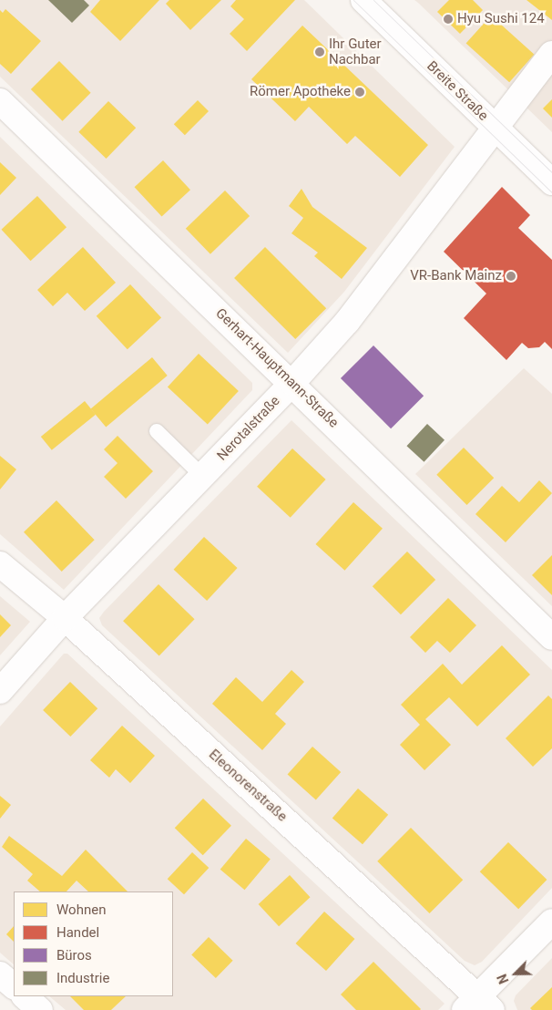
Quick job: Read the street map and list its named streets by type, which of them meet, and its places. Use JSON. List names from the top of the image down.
{
  "streets": {
    "street": [
      "Breite Straße",
      "Gerhart-Hauptmann-Straße",
      "Nerotalstraße",
      "Eleonorenstraße"
    ]
  },
  "crossings": [
    ["Breite Straße", "Nerotalstraße"],
    ["Gerhart-Hauptmann-Straße", "Nerotalstraße"],
    ["Nerotalstraße", "Eleonorenstraße"]
  ],
  "places": [
    "Hyu Sushi 124",
    "Ihr Guter Nachbar",
    "Römer Apotheke",
    "VR-Bank Mainz"
  ],
  "legend": [
    "Wohnen",
    "Handel",
    "Büros",
    "Industrie"
  ],
  "north": "bottom left"
}
